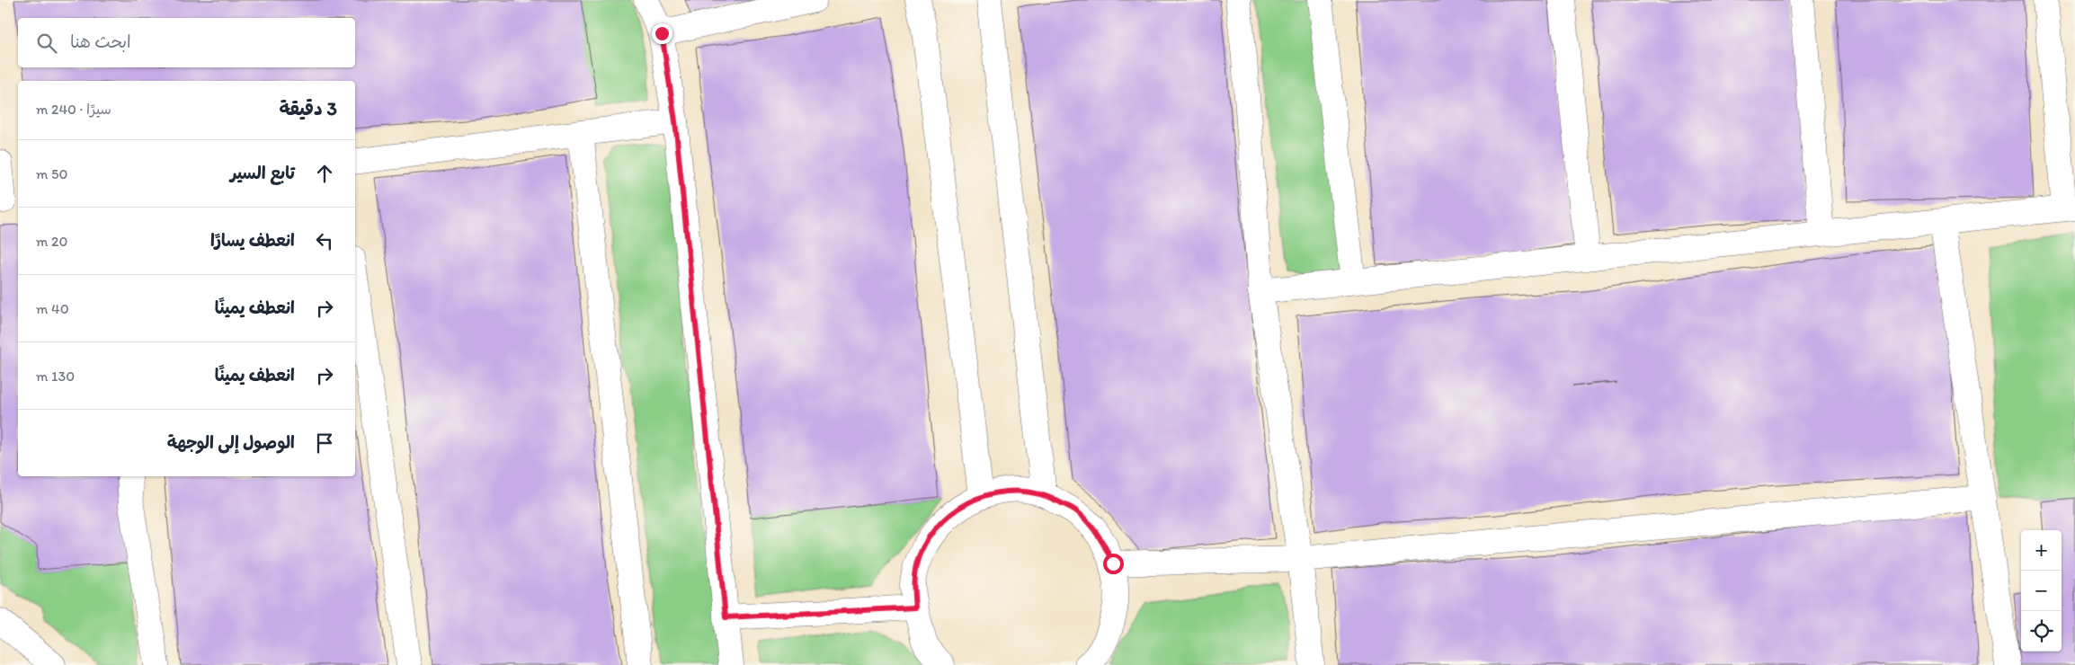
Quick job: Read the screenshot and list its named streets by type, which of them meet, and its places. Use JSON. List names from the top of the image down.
{
  "page": {
    "search": "ابحث هنا",
    "heading": ["3 دقيقة", "سيرًا · 240 m"],
    "list": [
      ["تابع السير", "50 m"],
      ["انعطف يسارًا", "20 m"],
      ["انعطف يمينًا", "40 m"],
      ["انعطف يمينًا", "130 m"],
      "الوصول إلى الوجهة"
    ],
    "map_buttons": ["+", "−"]
  }
}
